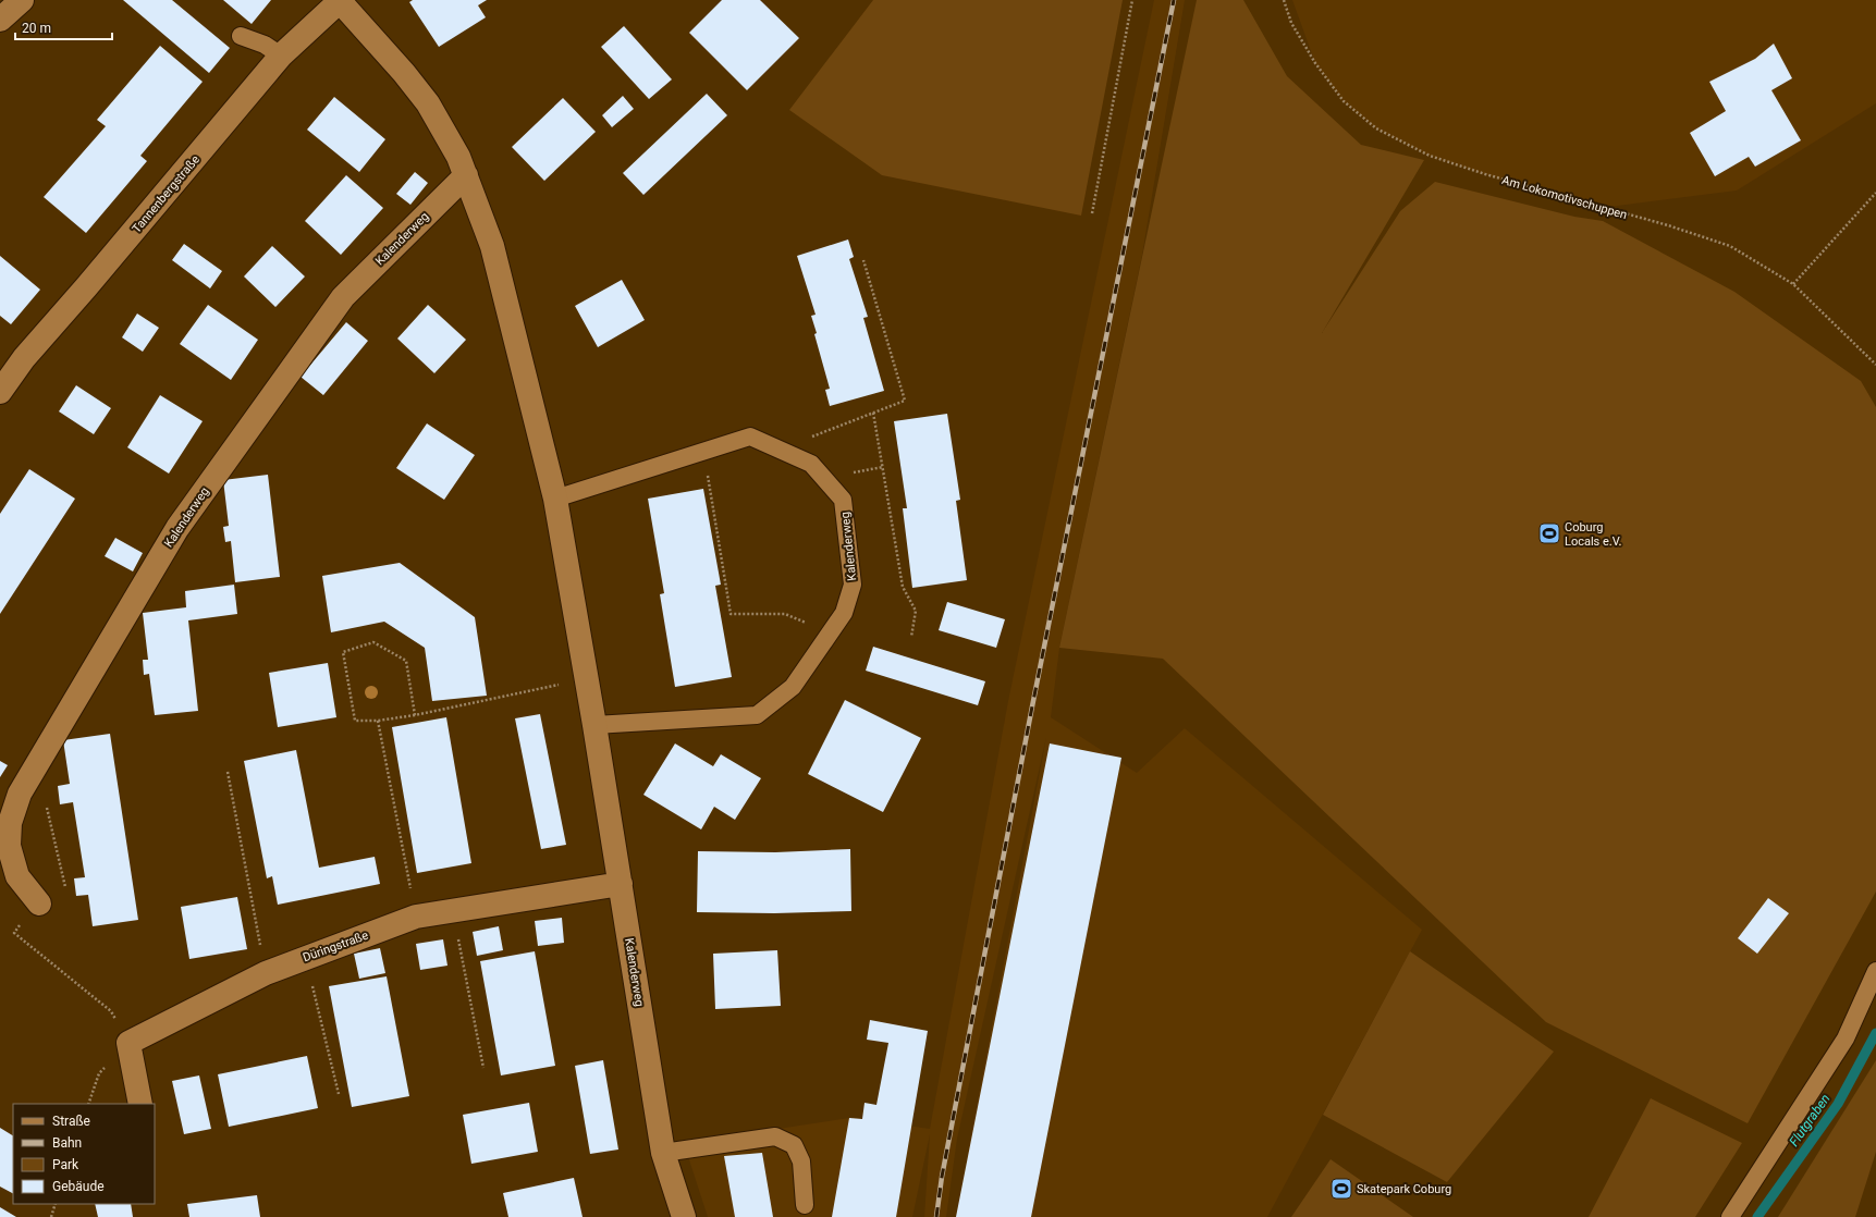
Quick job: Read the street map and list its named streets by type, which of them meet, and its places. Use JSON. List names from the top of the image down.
{
  "streets": {
    "street": ["Tannenbergstraße", "Kalenderweg", "Düringstraße"],
    "path": ["Am Lokomotivschuppen"]
  },
  "crossings": [
    ["Tannenbergstraße", "Kalenderweg"],
    ["Kalenderweg", "Düringstraße"]
  ],
  "water": ["Flutgraben"],
  "places": {
    "sports": ["Coburg Locals e.V.", "Skatepark Coburg"]
  },
  "legend": [
    "Straße",
    "Bahn",
    "Park",
    "Gebäude"
  ],
  "scale_bar": "20 m"
}
